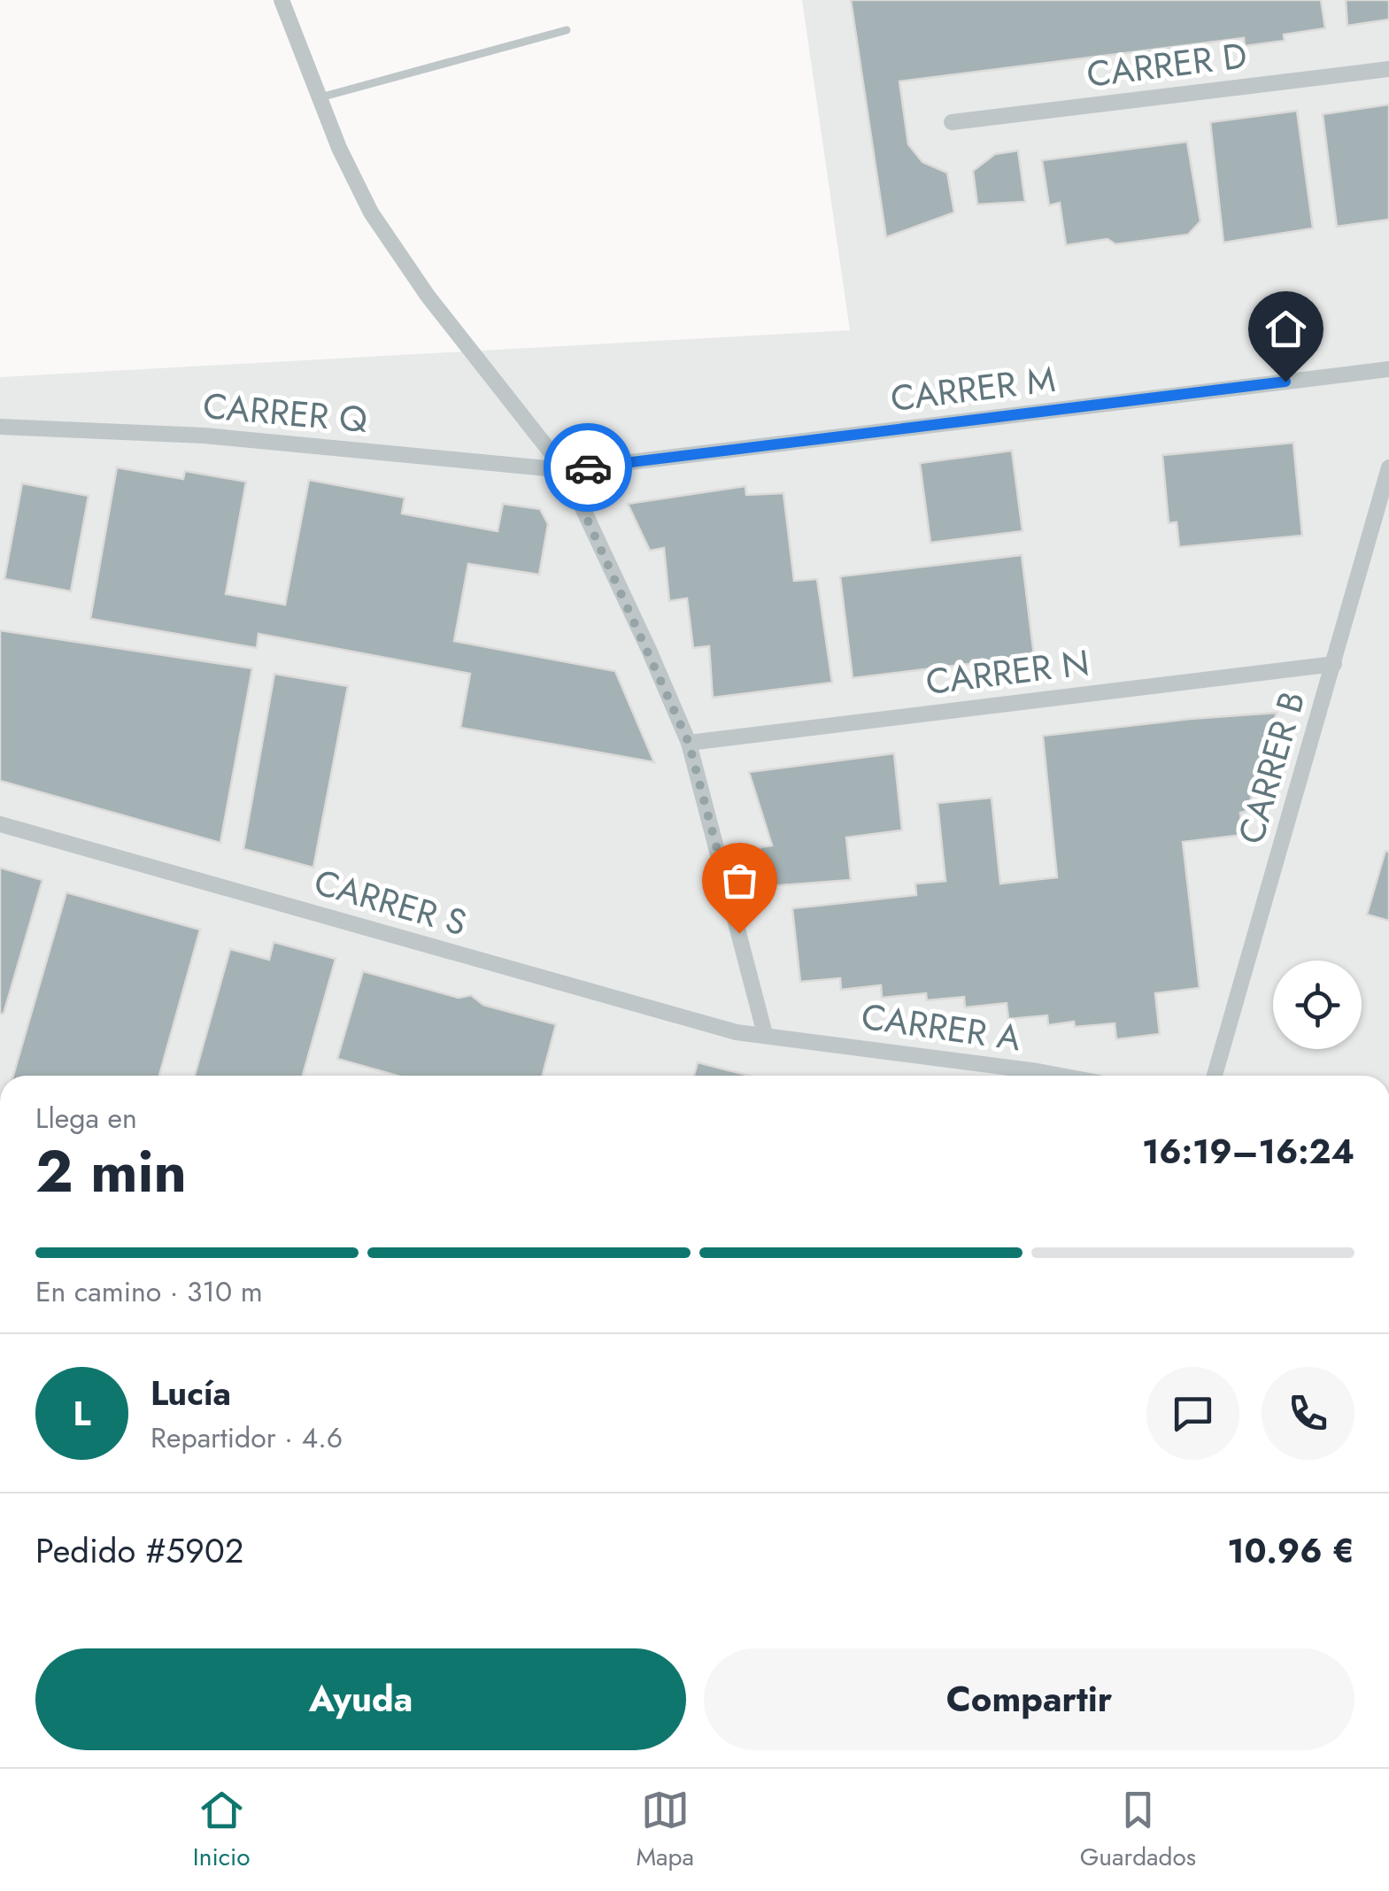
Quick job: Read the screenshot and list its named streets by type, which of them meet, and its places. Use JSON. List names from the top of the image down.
{
  "streets": {
    "street": [
      "CARRER D",
      "CARRER M",
      "CARRER Q",
      "CARRER N",
      "CARRER B",
      "CARRER S",
      "CARRER A"
    ]
  },
  "crossings": [
    ["CARRER M", "CARRER Q"],
    ["CARRER N", "CARRER B"],
    ["CARRER S", "CARRER A"]
  ],
  "page": {
    "heading": ["2 min", "Llega en", "16:19–16:24"],
    "panel": [
      "Lucía",
      "Repartidor · 4.6",
      "Pedido #5902",
      "10.96 €"
    ],
    "bar": "En camino · 310 m",
    "round": "L",
    "buttons": ["Ayuda", "Compartir"],
    "tabs": ["Inicio", "Mapa", "Guardados"]
  }
}
